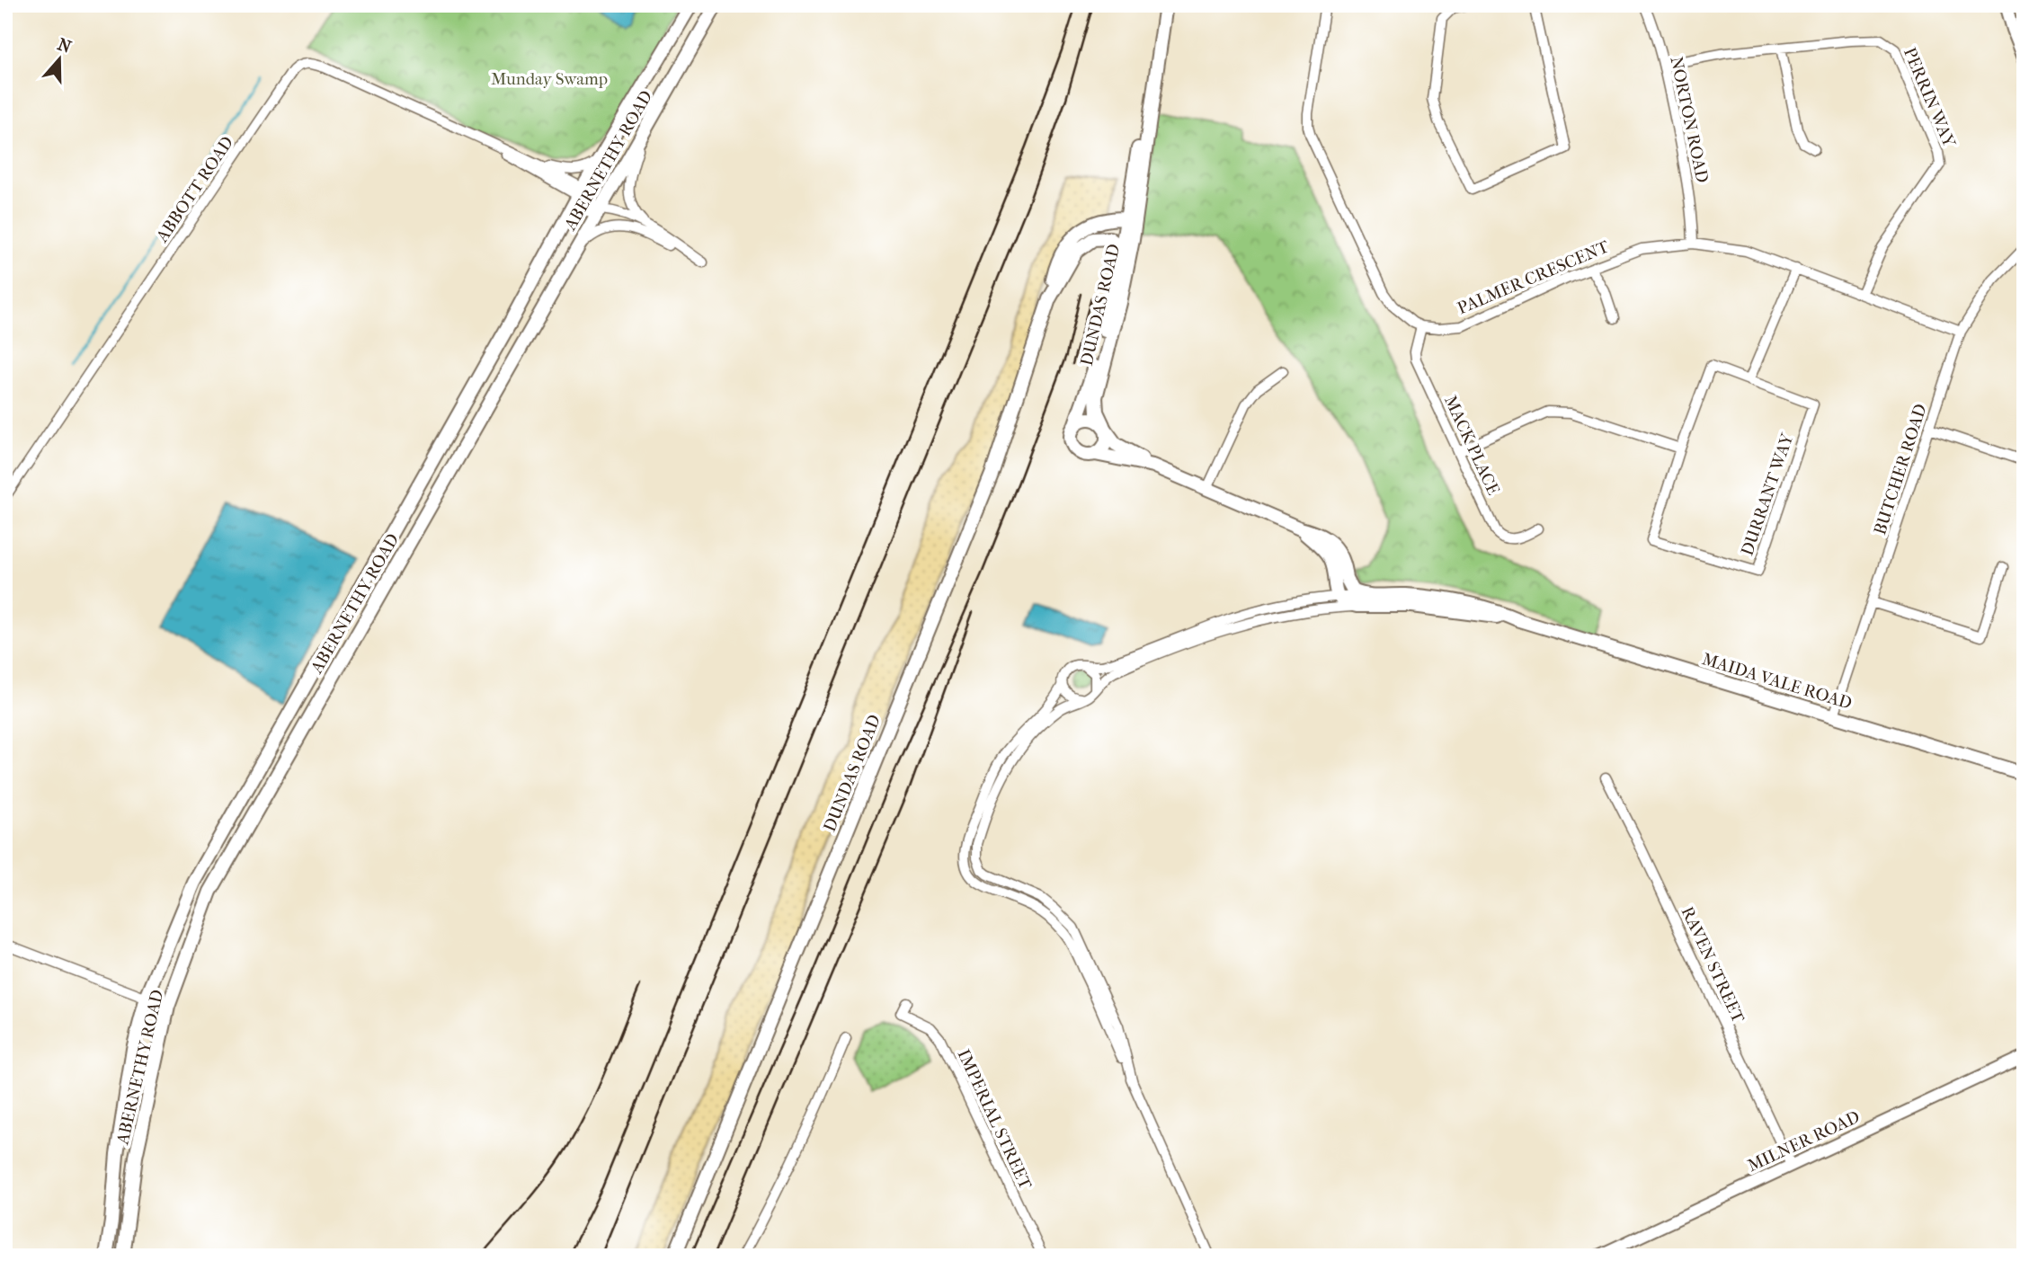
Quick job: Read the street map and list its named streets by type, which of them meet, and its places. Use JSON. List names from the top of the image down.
{
  "streets": {
    "main road": ["ABERNETHY ROAD", "DUNDAS ROAD", "MAIDA VALE ROAD"],
    "street": [
      "PERRIN WAY",
      "NORTON ROAD",
      "ABBOTT ROAD",
      "PALMER CRESCENT",
      "MACK PLACE",
      "BUTCHER ROAD",
      "DURRANT WAY",
      "RAVEN STREET",
      "IMPERIAL STREET",
      "MILNER ROAD"
    ]
  },
  "crossings": [
    ["PERRIN WAY", "NORTON ROAD"],
    ["PERRIN WAY", "PALMER CRESCENT"],
    ["NORTON ROAD", "PALMER CRESCENT"],
    ["ABERNETHY ROAD", "ABBOTT ROAD"],
    ["PALMER CRESCENT", "MACK PLACE"],
    ["PALMER CRESCENT", "BUTCHER ROAD"],
    ["BUTCHER ROAD", "MAIDA VALE ROAD"],
    ["RAVEN STREET", "MILNER ROAD"]
  ],
  "parks": ["Munday Swamp"],
  "north": "top"
}
